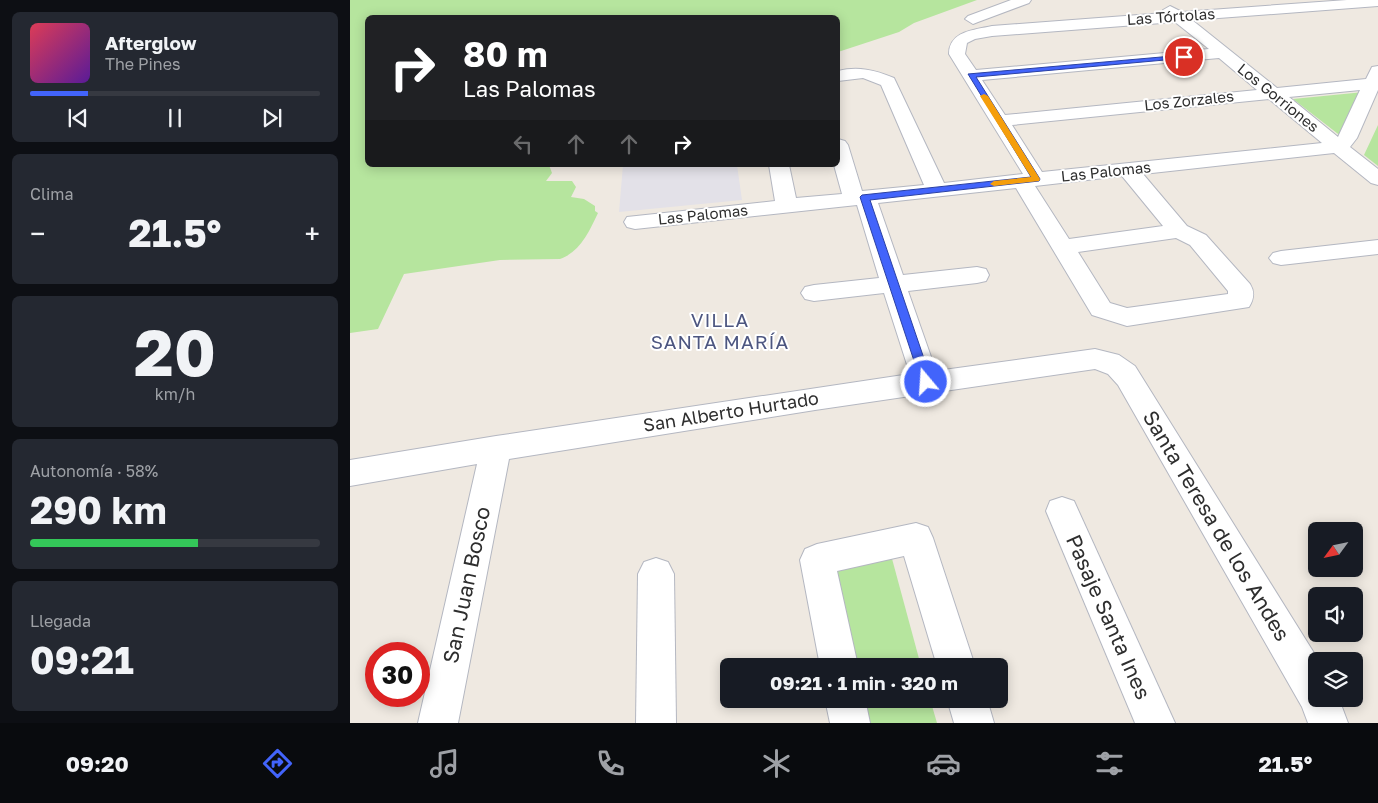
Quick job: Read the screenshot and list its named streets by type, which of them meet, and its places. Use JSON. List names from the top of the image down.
{
  "streets": {
    "street": [
      "Las Tórtolas",
      "Los Gorriones",
      "Los Zorzales",
      "Las Palomas",
      "San Alberto Hurtado",
      "Santa Teresa de los Andes",
      "San Juan Bosco",
      "Pasaje Santa Ines"
    ]
  },
  "crossings": [
    ["Las Tórtolas", "Los Gorriones"],
    ["Los Gorriones", "Los Zorzales"],
    ["Los Gorriones", "Las Palomas"],
    ["San Alberto Hurtado", "Santa Teresa de los Andes"],
    ["San Alberto Hurtado", "San Juan Bosco"]
  ],
  "districts": ["VILLA SANTA MARÍA"],
  "north": "bottom left",
  "page": {
    "turn": ["80 m", "Las Palomas"],
    "song": ["Afterglow", "The Pines"],
    "tile": [
      "Clima",
      ["20", "km/h"],
      ["Autonomía · 58%", "290 km"],
      ["Llegada", "09:21"]
    ],
    "heat": ["−", "21.5°", "+"],
    "limit": "30",
    "trip": "09:21 · 1 min · 320 m",
    "tabs": ["09:20", "21.5°"]
  }
}
